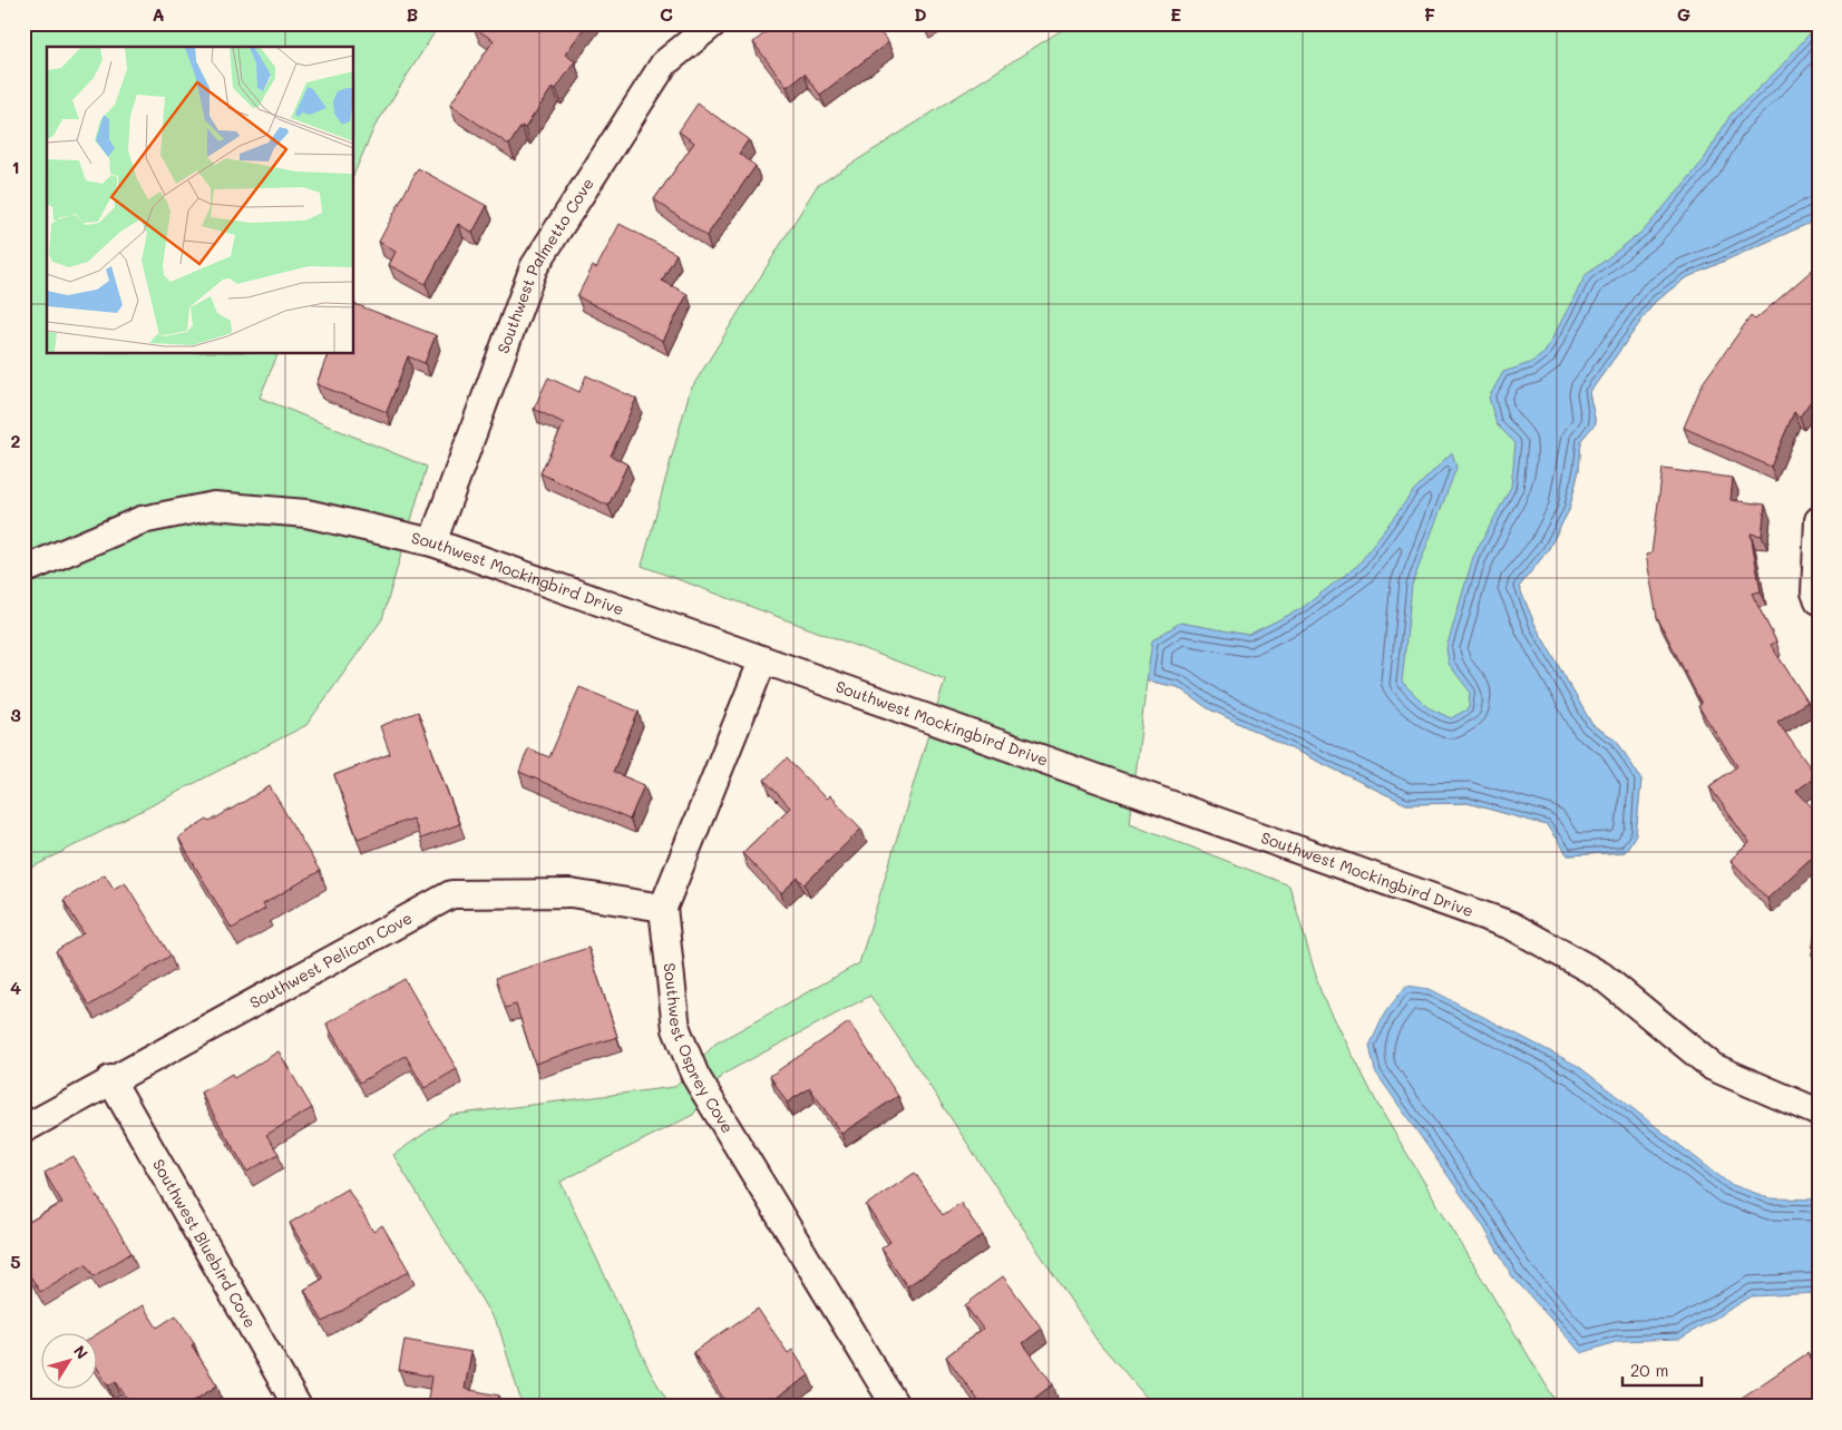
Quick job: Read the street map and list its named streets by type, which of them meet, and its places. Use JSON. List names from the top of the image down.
{
  "streets": {
    "street": [
      "Southwest Palmetto Cove",
      "Southwest Mockingbird Drive",
      "Southwest Pelican Cove",
      "Southwest Osprey Cove",
      "Southwest Bluebird Cove"
    ]
  },
  "crossings": [
    ["Southwest Palmetto Cove", "Southwest Mockingbird Drive"],
    ["Southwest Mockingbird Drive", "Southwest Osprey Cove"],
    ["Southwest Pelican Cove", "Southwest Osprey Cove"],
    ["Southwest Pelican Cove", "Southwest Bluebird Cove"]
  ],
  "scale_bar": "20 m",
  "north": "top right",
  "grid": {
    "columns": [
      "A",
      "B",
      "C",
      "D",
      "E",
      "F",
      "G"
    ],
    "rows": [
      "1",
      "2",
      "3",
      "4",
      "5"
    ]
  }
}
